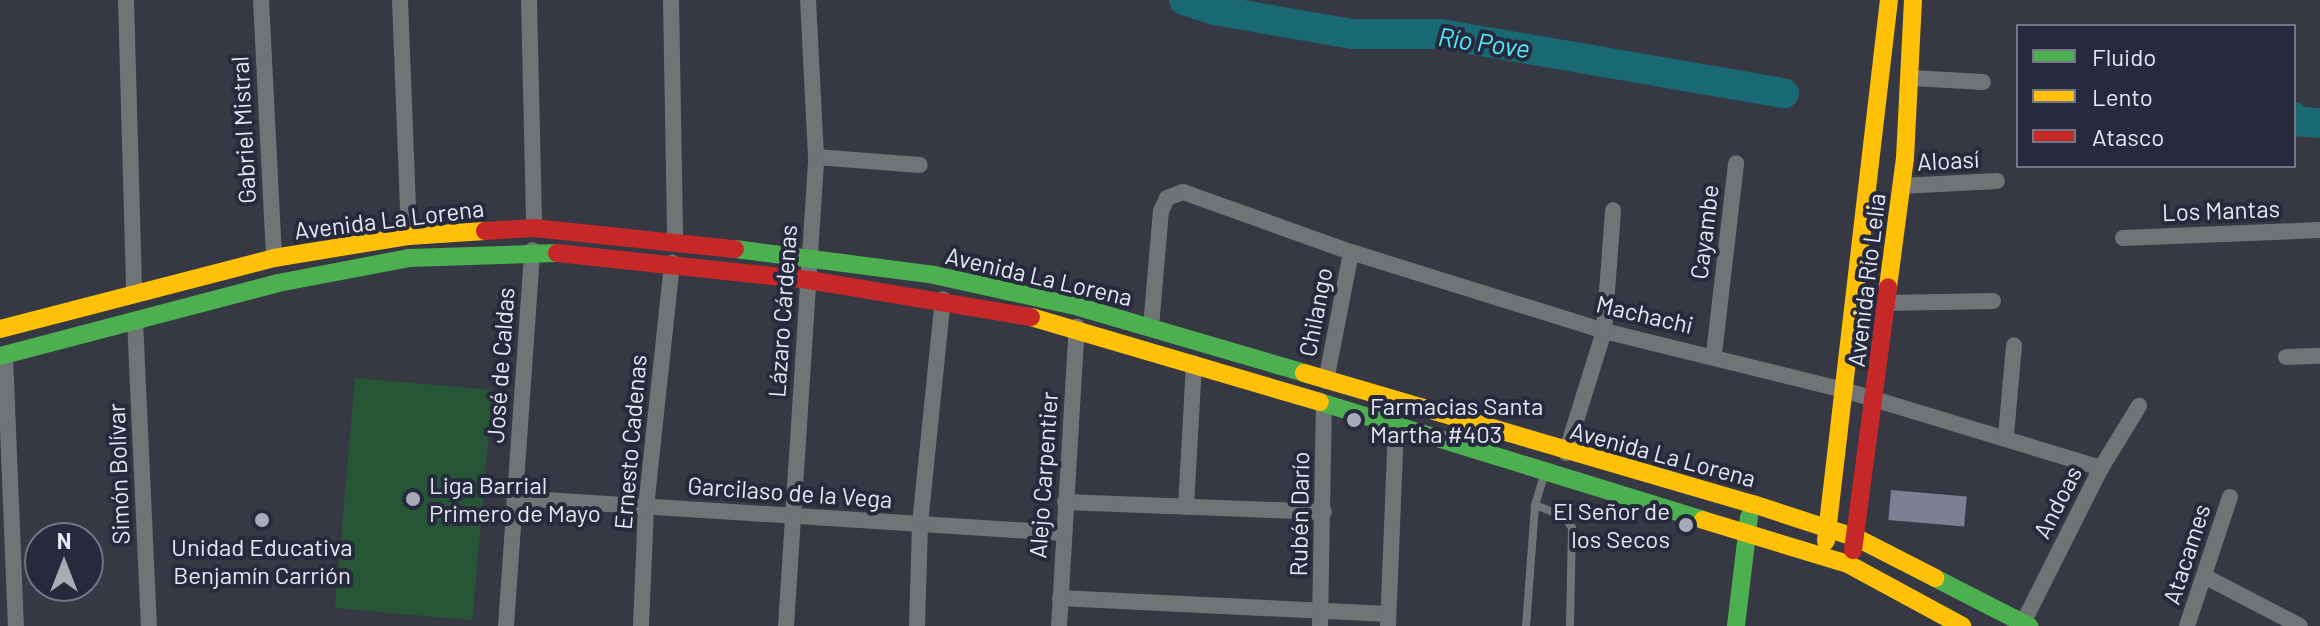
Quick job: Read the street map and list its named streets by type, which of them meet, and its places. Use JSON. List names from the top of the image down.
{
  "streets": {
    "main road": ["Avenida La Lorena", "Avenida Río Lelia"],
    "street": [
      "Gabriel Mistral",
      "Aloasí",
      "Los Mantas",
      "Cayambe",
      "Lázaro Cárdenas",
      "Chilango",
      "Machachi",
      "José de Caldas",
      "Ernesto Cadenas",
      "Simón Bolívar",
      "Alejo Carpentier",
      "Garcilaso de la Vega",
      "Andoas",
      "Rubén Darío",
      "Atacames"
    ]
  },
  "crossings": [
    ["Gabriel Mistral", "Avenida La Lorena"],
    ["Aloasí", "Avenida Río Lelia"],
    ["Avenida La Lorena", "Avenida Río Lelia"],
    ["Avenida La Lorena", "Lázaro Cárdenas"],
    ["Avenida La Lorena", "Chilango"],
    ["Avenida La Lorena", "Machachi"],
    ["Avenida La Lorena", "José de Caldas"],
    ["Avenida La Lorena", "Ernesto Cadenas"],
    ["Avenida La Lorena", "Simón Bolívar"],
    ["Avenida La Lorena", "Alejo Carpentier"],
    ["Avenida La Lorena", "Andoas"],
    ["Avenida La Lorena", "Rubén Darío"],
    ["Cayambe", "Machachi"],
    ["Avenida Río Lelia", "Machachi"],
    ["Lázaro Cárdenas", "Garcilaso de la Vega"],
    ["Chilango", "Machachi"],
    ["Machachi", "Andoas"],
    ["José de Caldas", "Garcilaso de la Vega"],
    ["Ernesto Cadenas", "Garcilaso de la Vega"],
    ["Alejo Carpentier", "Garcilaso de la Vega"]
  ],
  "water": ["Río Pove"],
  "places": [
    "Farmacias Santa Martha #403",
    "Liga Barrial Primero de Mayo",
    "Unidad Educativa Benjamín Carrión",
    "El Señor de los Secos"
  ],
  "legend": ["Fluido", "Lento", "Atasco"],
  "north": "top"
}
